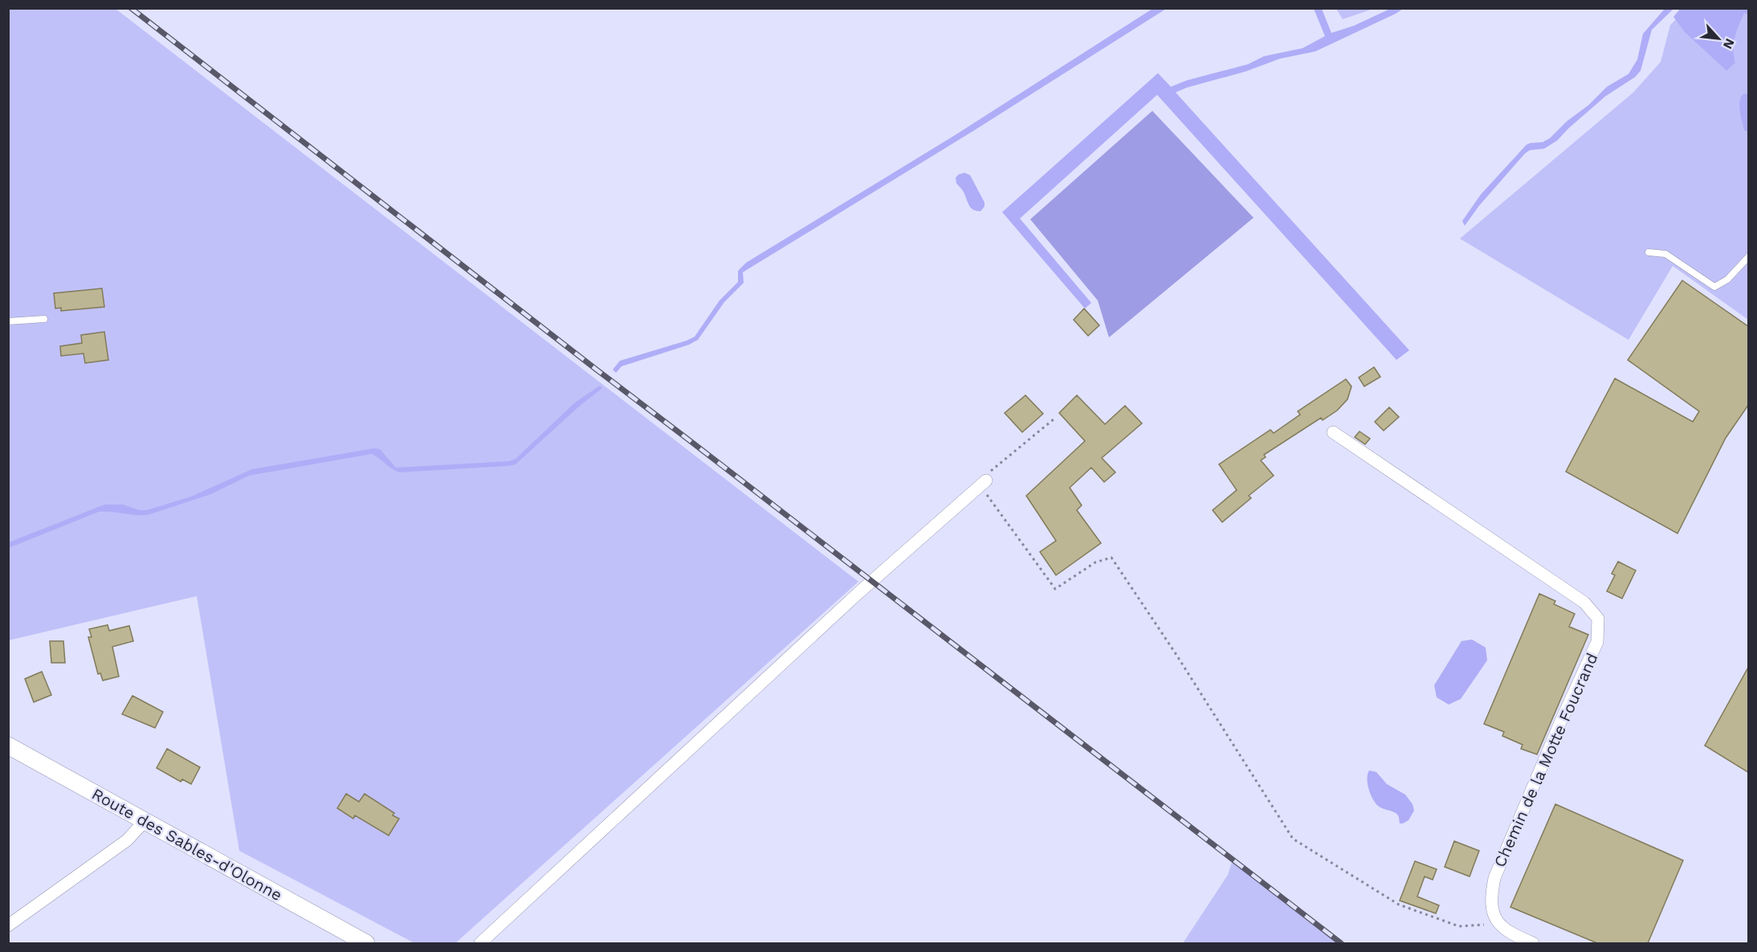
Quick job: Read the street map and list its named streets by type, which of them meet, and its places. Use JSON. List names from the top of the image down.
{
  "streets": {
    "main road": ["Route des Sables-d'Olonne"],
    "street": ["Chemin de la Motte Foucrand"]
  },
  "north": "bottom right"
}
